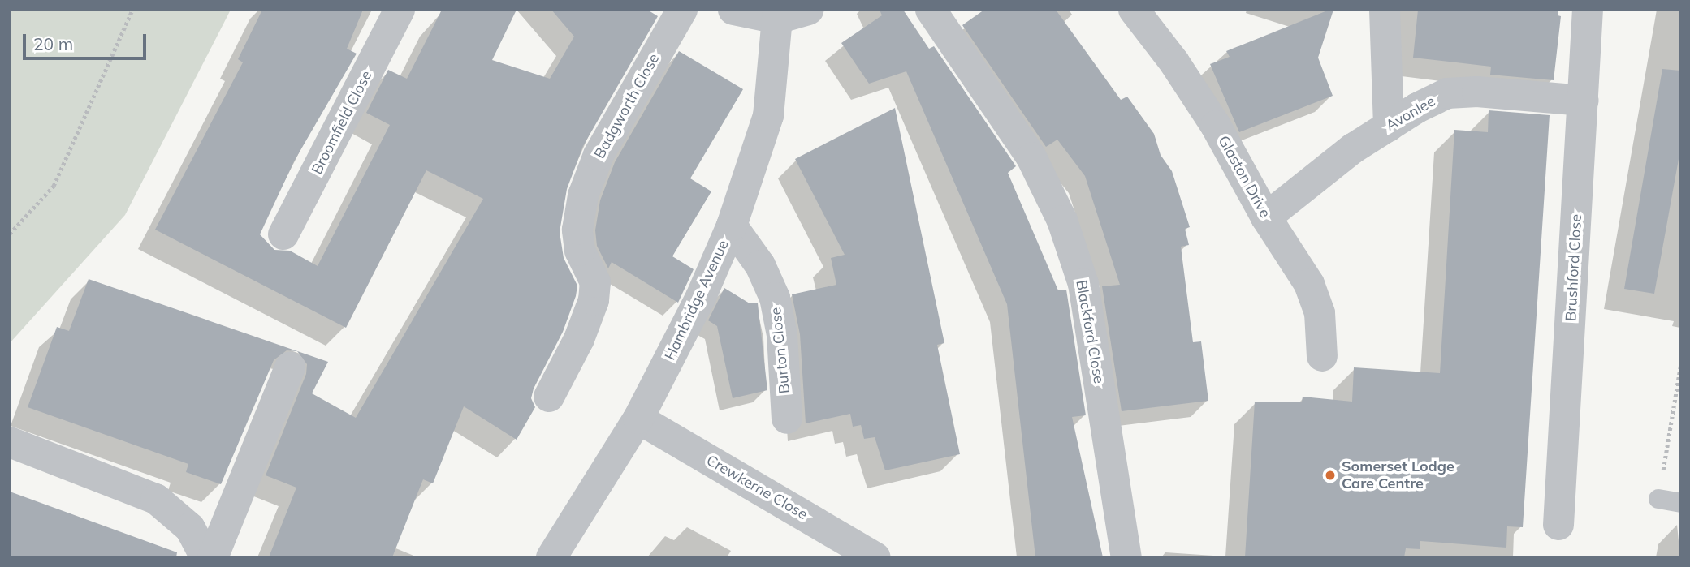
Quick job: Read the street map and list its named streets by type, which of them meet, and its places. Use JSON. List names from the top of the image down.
{
  "streets": {
    "street": [
      "Badgworth Close",
      "Avonlee",
      "Broomfield Close",
      "Glaston Drive",
      "Brushford Close",
      "Hambridge Avenue",
      "Blackford Close",
      "Burton Close",
      "Crewkerne Close"
    ]
  },
  "crossings": [
    ["Avonlee", "Glaston Drive"],
    ["Avonlee", "Brushford Close"],
    ["Hambridge Avenue", "Burton Close"],
    ["Hambridge Avenue", "Crewkerne Close"]
  ],
  "places": ["Somerset Lodge Care Centre"],
  "scale_bar": "20 m"
}
